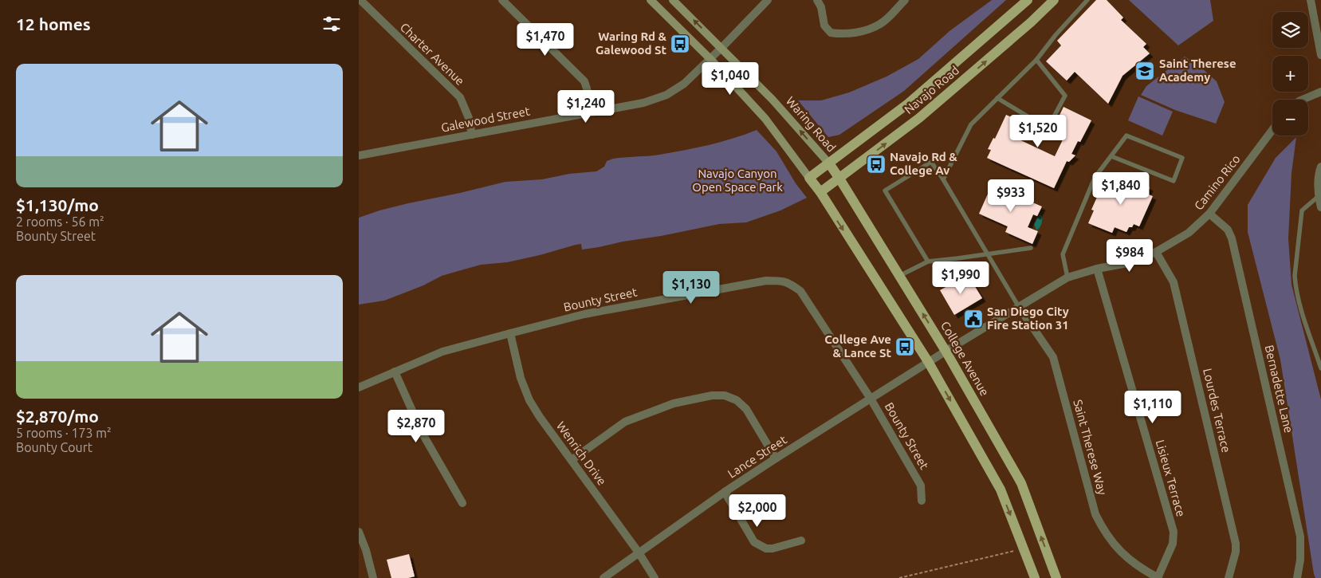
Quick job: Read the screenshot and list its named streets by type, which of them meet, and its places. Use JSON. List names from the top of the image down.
{
  "streets": {
    "main road": ["Navajo Road", "Waring Road", "College Avenue"],
    "street": [
      "Charter Avenue",
      "Galewood Street",
      "Camino Rico",
      "Bounty Street",
      "Bernadette Lane",
      "Lourdes Terrace",
      "Saint Therese Way",
      "Wenrich Drive",
      "Lance Street",
      "Lisieux Terrace"
    ]
  },
  "crossings": [
    ["Charter Avenue", "Galewood Street"],
    ["Navajo Road", "Waring Road"],
    ["Navajo Road", "College Avenue"],
    ["Galewood Street", "Waring Road"],
    ["Waring Road", "College Avenue"],
    ["Camino Rico", "College Avenue"],
    ["Camino Rico", "Bernadette Lane"],
    ["Camino Rico", "Lourdes Terrace"],
    ["Camino Rico", "Saint Therese Way"],
    ["Camino Rico", "Lance Street"],
    ["Camino Rico", "Lisieux Terrace"],
    ["Bounty Street", "Wenrich Drive"],
    ["Bounty Street", "Lance Street"],
    ["Saint Therese Way", "Lisieux Terrace"],
    ["Wenrich Drive", "Lance Street"]
  ],
  "parks": ["Navajo Canyon Open Space Park"],
  "places": {
    "bus stop": ["Waring Rd & Galewood St", "Navajo Rd & College Av", "College Ave & Lance St"],
    "school or university": ["Saint Therese Academy"],
    "public building": ["San Diego City Fire Station 31"]
  },
  "page": {
    "heading": "12 homes",
    "map_buttons": ["+", "−"],
    "price": [
      "$1,470",
      "$1,040",
      "$1,240",
      "$1,520",
      "$1,840",
      "$933",
      "$984",
      "$1,990",
      "$1,130",
      "$1,110",
      "$2,870",
      "$2,000"
    ],
    "list": [
      {
        "name": "$1,130/mo",
        "note": "2 rooms · 56 m² · Bounty Street"
      },
      {
        "name": "$2,870/mo",
        "note": "5 rooms · 173 m² · Bounty Court"
      }
    ]
  }
}
